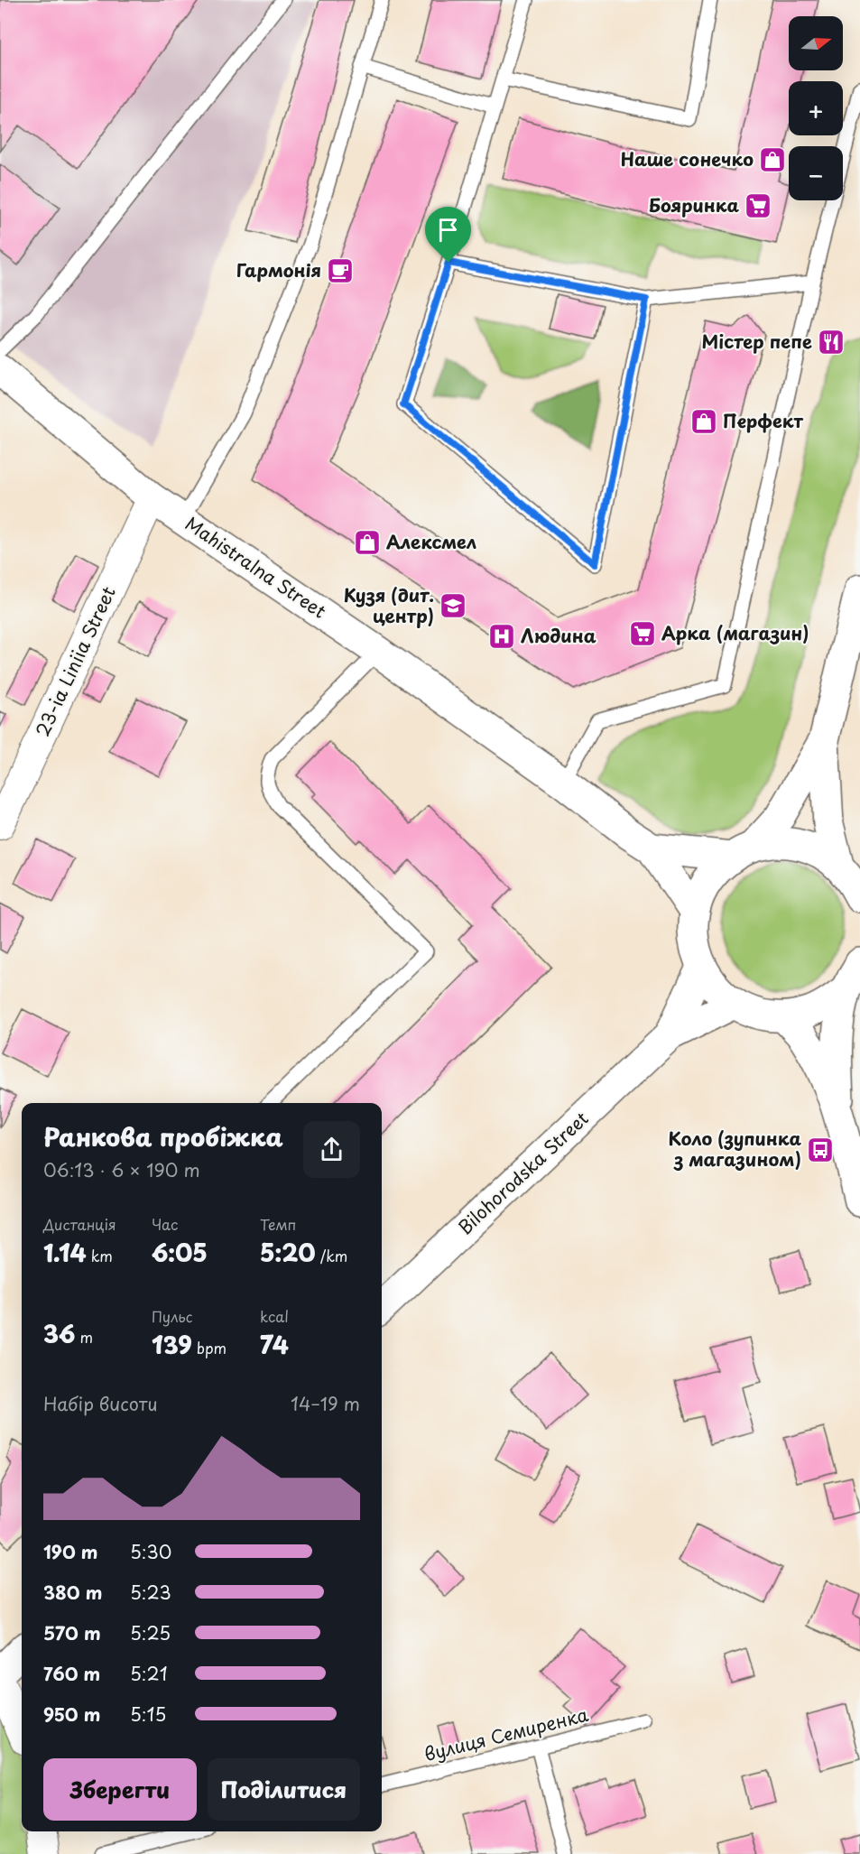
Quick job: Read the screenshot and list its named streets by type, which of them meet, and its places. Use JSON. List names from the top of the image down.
{
  "streets": {
    "street": ["Mahistralna Street", "23-ia Liniia Street", "Bilohorodska Street"],
    "lane": ["вулиця Семиренка"]
  },
  "crossings": [
    ["Mahistralna Street", "23-ia Liniia Street"]
  ],
  "places": {
    "shop": ["Наше сонечко", "Перфект", "Алексмел"],
    "supermarket": ["Бояринка", "Арка (магазин)"],
    "cafe": ["Гармонія"],
    "restaurant": ["Містер пепе"],
    "school or university": ["Кузя (дит. центр)"],
    "hospital": ["Людина"],
    "bus stop": ["Коло (зупинка з магазином)"]
  },
  "north": "right",
  "page": {
    "map_buttons": ["+", "−"],
    "heading": ["Ранкова пробіжка", "06:13 · 6 × 190 m"],
    "stats": [
      ["Дистанція", "1.14 km"],
      ["Час", "6:05"],
      ["Темп", "5:20 /km"],
      ["36 m"],
      ["Пульс", "139 bpm"],
      ["kcal", "74"]
    ],
    "chart": ["Набір висоти", "14–19 m"],
    "list": [
      {
        "name": "190 m",
        "note": "5:30"
      },
      {
        "name": "380 m",
        "note": "5:23"
      },
      {
        "name": "570 m",
        "note": "5:25"
      },
      {
        "name": "760 m",
        "note": "5:21"
      },
      {
        "name": "950 m",
        "note": "5:15"
      }
    ],
    "buttons": ["Зберегти", "Поділитися"]
  }
}
